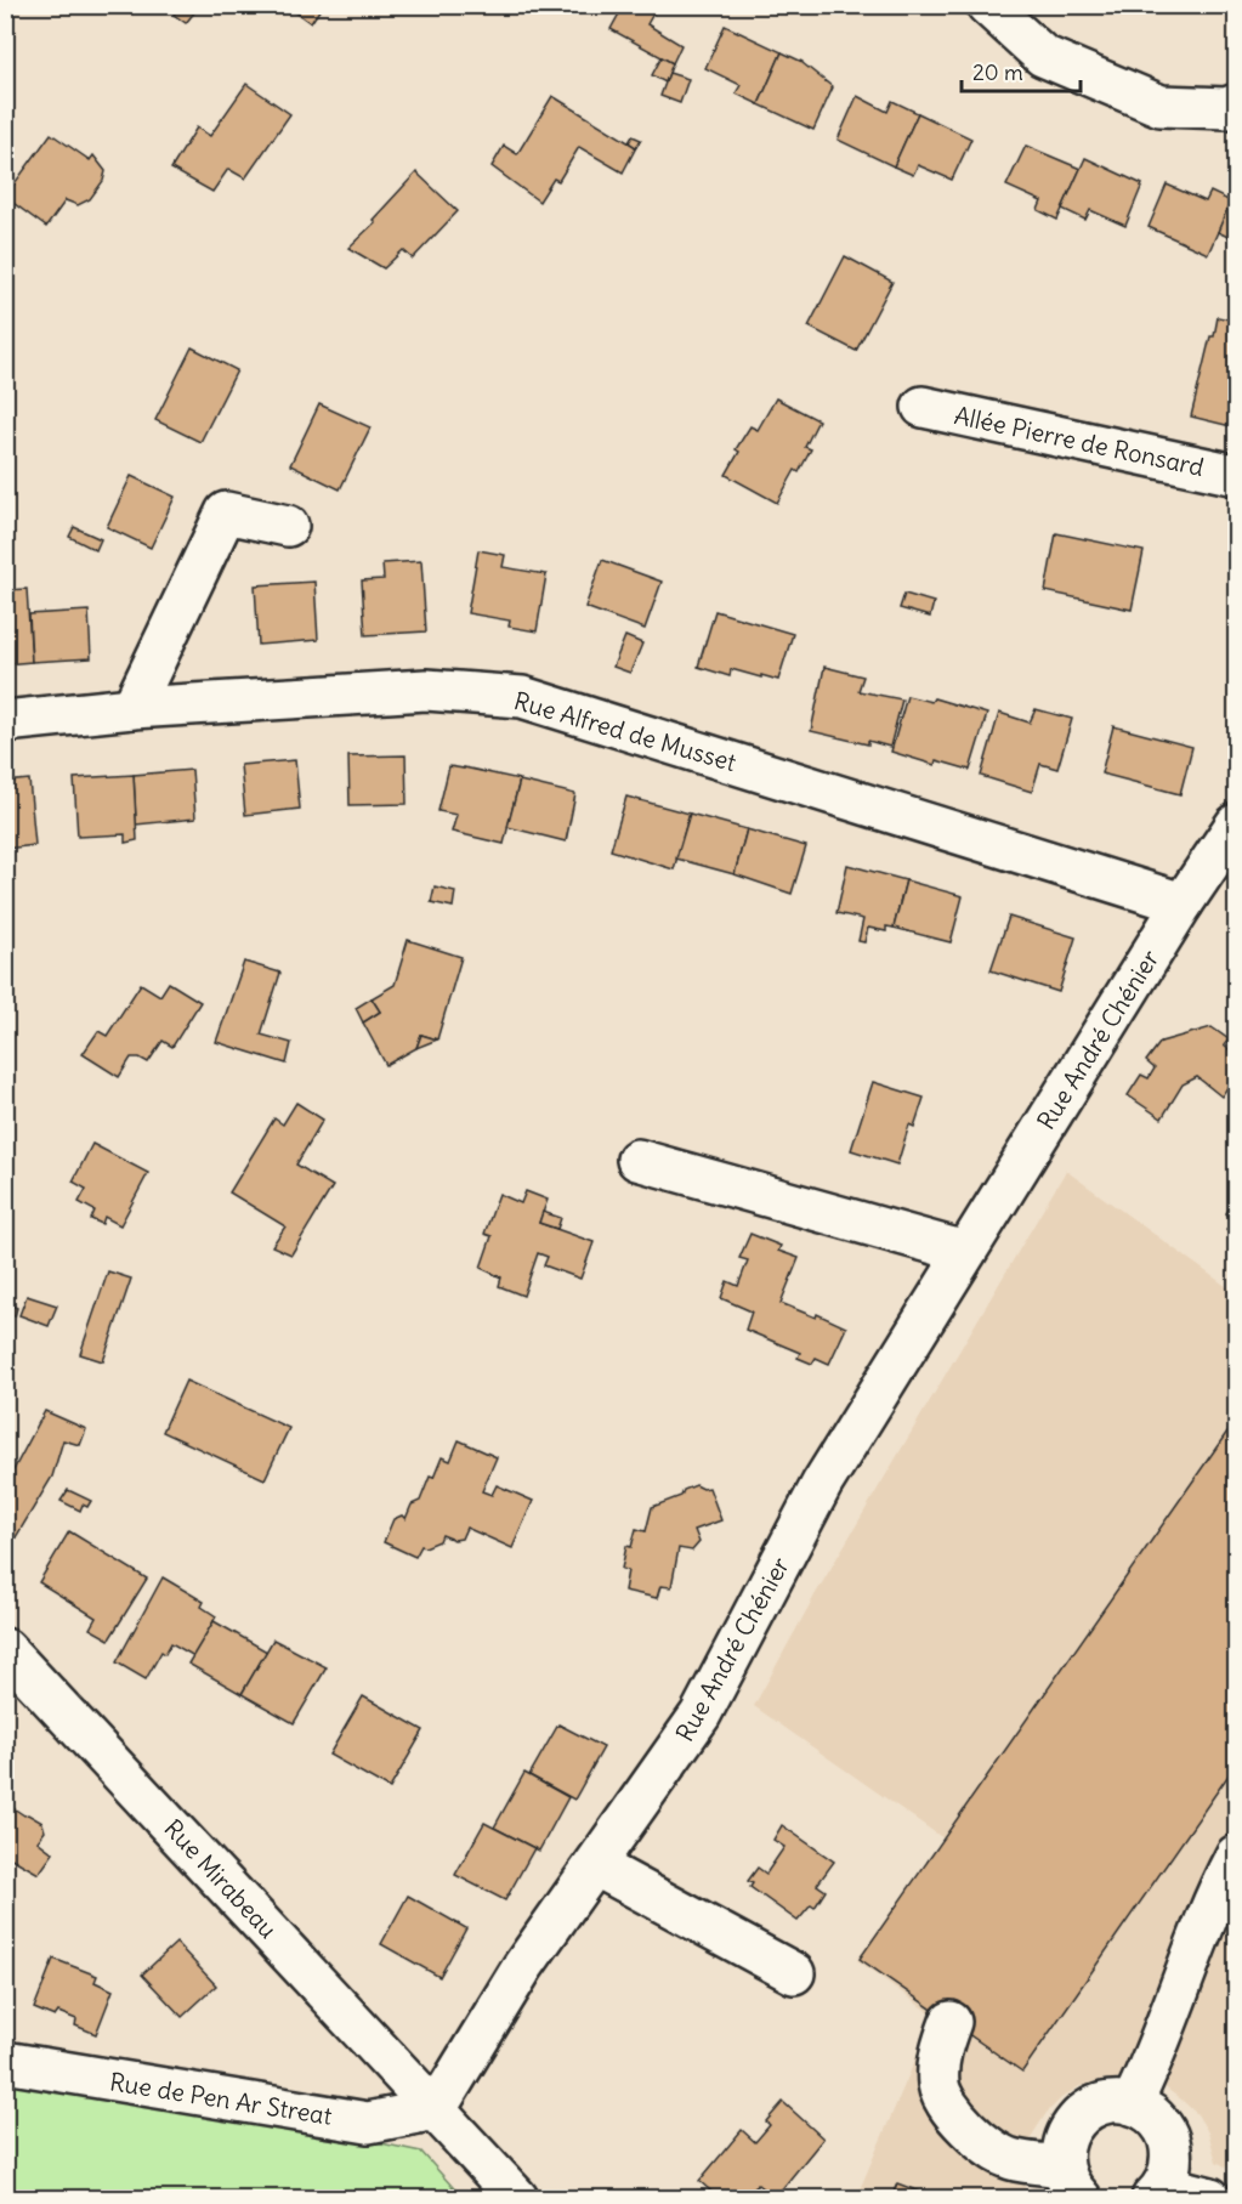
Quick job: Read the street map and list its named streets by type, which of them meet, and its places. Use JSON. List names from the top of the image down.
{
  "streets": {
    "street": [
      "Allée Pierre de Ronsard",
      "Rue Alfred de Musset",
      "Rue André Chénier",
      "Rue Mirabeau",
      "Rue de Pen Ar Streat"
    ]
  },
  "crossings": [
    ["Rue Alfred de Musset", "Rue André Chénier"],
    ["Rue André Chénier", "Rue Mirabeau"],
    ["Rue André Chénier", "Rue de Pen Ar Streat"],
    ["Rue Mirabeau", "Rue de Pen Ar Streat"]
  ],
  "scale_bar": "20 m"
}
